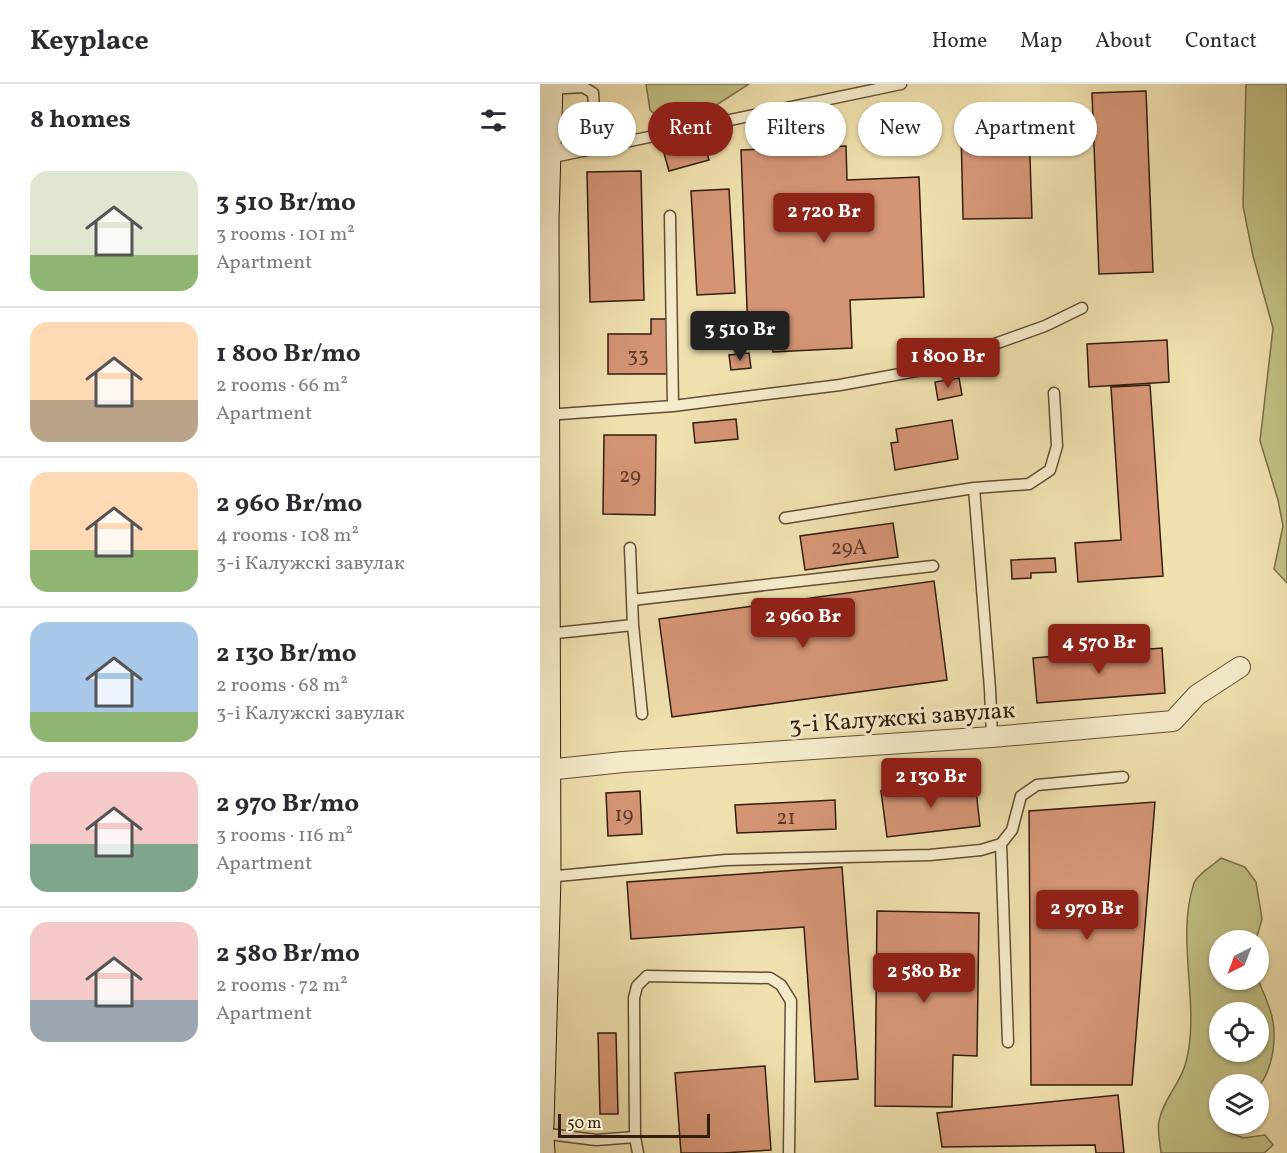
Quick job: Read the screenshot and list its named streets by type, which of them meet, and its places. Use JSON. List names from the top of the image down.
{
  "streets": {
    "street": ["3-і Калужскі завулак"]
  },
  "house_numbers": [
    "33",
    "29",
    "29А",
    "19",
    "21"
  ],
  "scale_bar": "50 m",
  "north": "bottom left",
  "page": {
    "header": "Keyplace",
    "nav": [
      "Home",
      "Map",
      "About",
      "Contact"
    ],
    "heading": "8 homes",
    "chip": [
      "Buy",
      "Rent",
      "Filters",
      "New",
      "Apartment"
    ],
    "list": [
      {
        "name": "3 510 Br/mo",
        "note": "3 rooms · 101 m² · Apartment"
      },
      {
        "name": "1 800 Br/mo",
        "note": "2 rooms · 66 m² · Apartment"
      },
      {
        "name": "2 960 Br/mo",
        "note": "4 rooms · 108 m² · 3-і Калужскі завулак"
      },
      {
        "name": "2 130 Br/mo",
        "note": "2 rooms · 68 m² · 3-і Калужскі завулак"
      },
      {
        "name": "2 970 Br/mo",
        "note": "3 rooms · 116 m² · Apartment"
      },
      {
        "name": "2 580 Br/mo",
        "note": "2 rooms · 72 m² · Apartment"
      }
    ],
    "price": [
      "2 720 Br",
      "3 510 Br",
      "1 800 Br",
      "2 960 Br",
      "4 570 Br",
      "2 130 Br",
      "2 970 Br",
      "2 580 Br"
    ],
    "scale": "50 m"
  }
}
